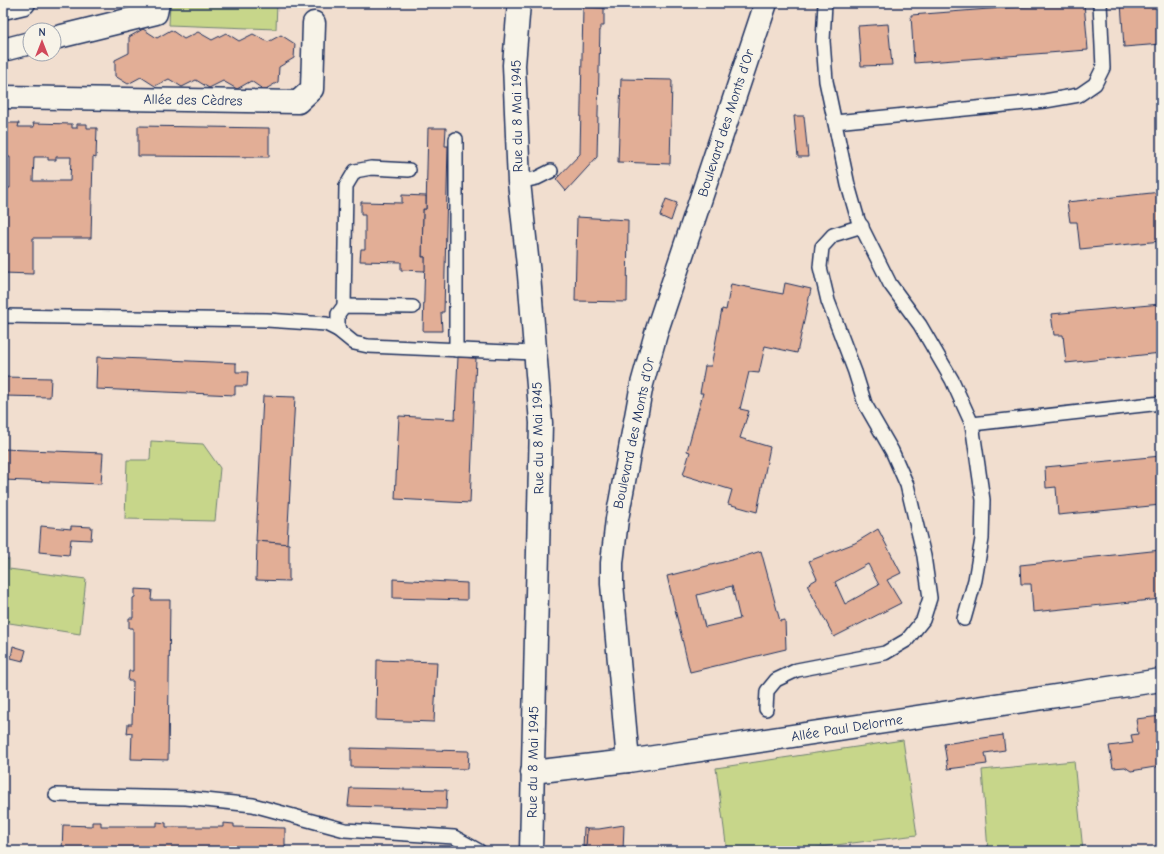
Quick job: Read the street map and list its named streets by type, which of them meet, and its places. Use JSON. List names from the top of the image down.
{
  "streets": {
    "street": [
      "Allée des Cèdres",
      "Rue du 8 Mai 1945",
      "Boulevard des Monts d'Or",
      "Allée Paul Delorme"
    ]
  },
  "crossings": [
    ["Rue du 8 Mai 1945", "Allée Paul Delorme"],
    ["Boulevard des Monts d'Or", "Allée Paul Delorme"]
  ],
  "north": "top"
}
